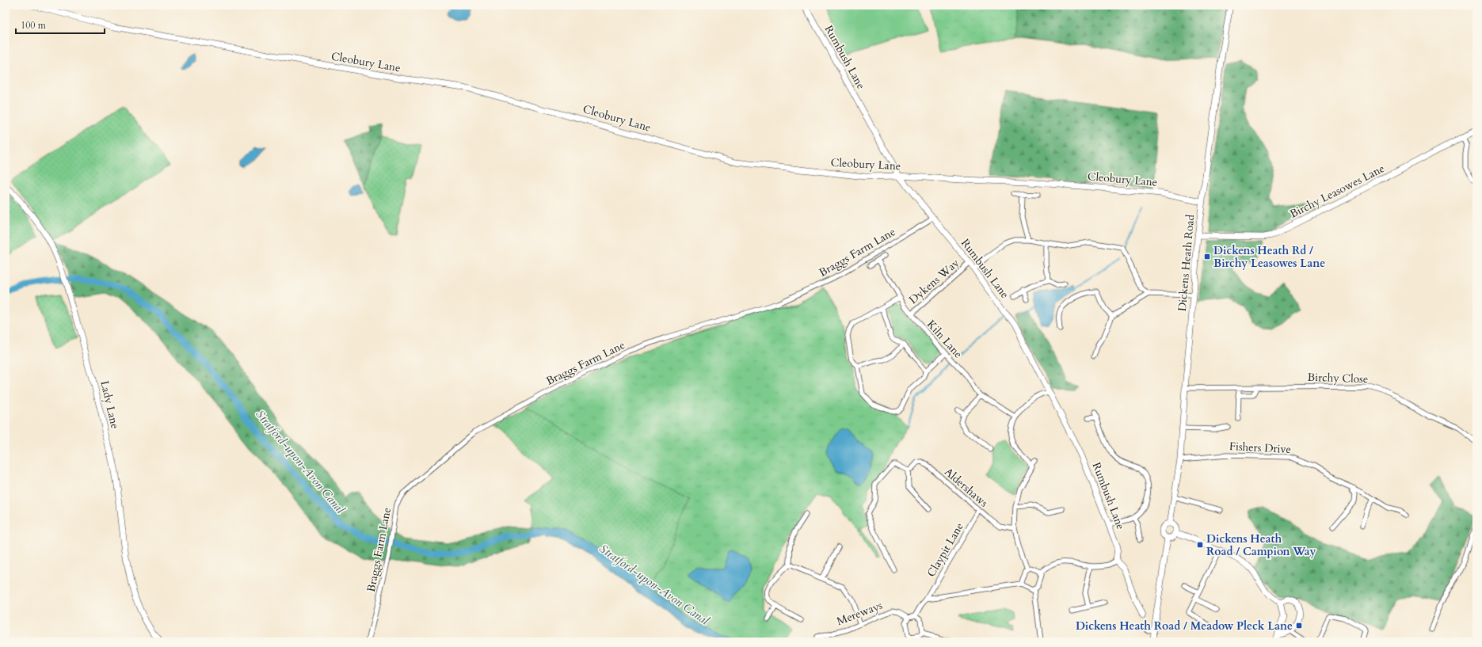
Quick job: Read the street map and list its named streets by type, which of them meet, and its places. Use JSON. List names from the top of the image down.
{
  "streets": {
    "street": [
      "Rumbush Lane",
      "Cleobury Lane",
      "Birchy Leasowes Lane",
      "Braggs Farm Lane",
      "Dickens Heath Road",
      "Dykens Way",
      "Kiln Lane",
      "Birchy Close",
      "Lady Lane",
      "Fishers Drive",
      "Aldershaws",
      "Claypit Lane",
      "Mereways"
    ]
  },
  "crossings": [
    ["Rumbush Lane", "Cleobury Lane"],
    ["Rumbush Lane", "Braggs Farm Lane"],
    ["Rumbush Lane", "Dykens Way"],
    ["Cleobury Lane", "Dickens Heath Road"],
    ["Birchy Leasowes Lane", "Dickens Heath Road"],
    ["Dickens Heath Road", "Birchy Close"],
    ["Dickens Heath Road", "Fishers Drive"],
    ["Dykens Way", "Kiln Lane"],
    ["Aldershaws", "Claypit Lane"]
  ],
  "water": ["Stratford-upon-Avon Canal"],
  "places": {
    "transit": ["Dickens Heath Rd / Birchy Leasowes Lane", "Dickens Heath Road / Campion Way", "Dickens Heath Road / Meadow Pleck Lane"]
  },
  "scale_bar": "100 m"
}
